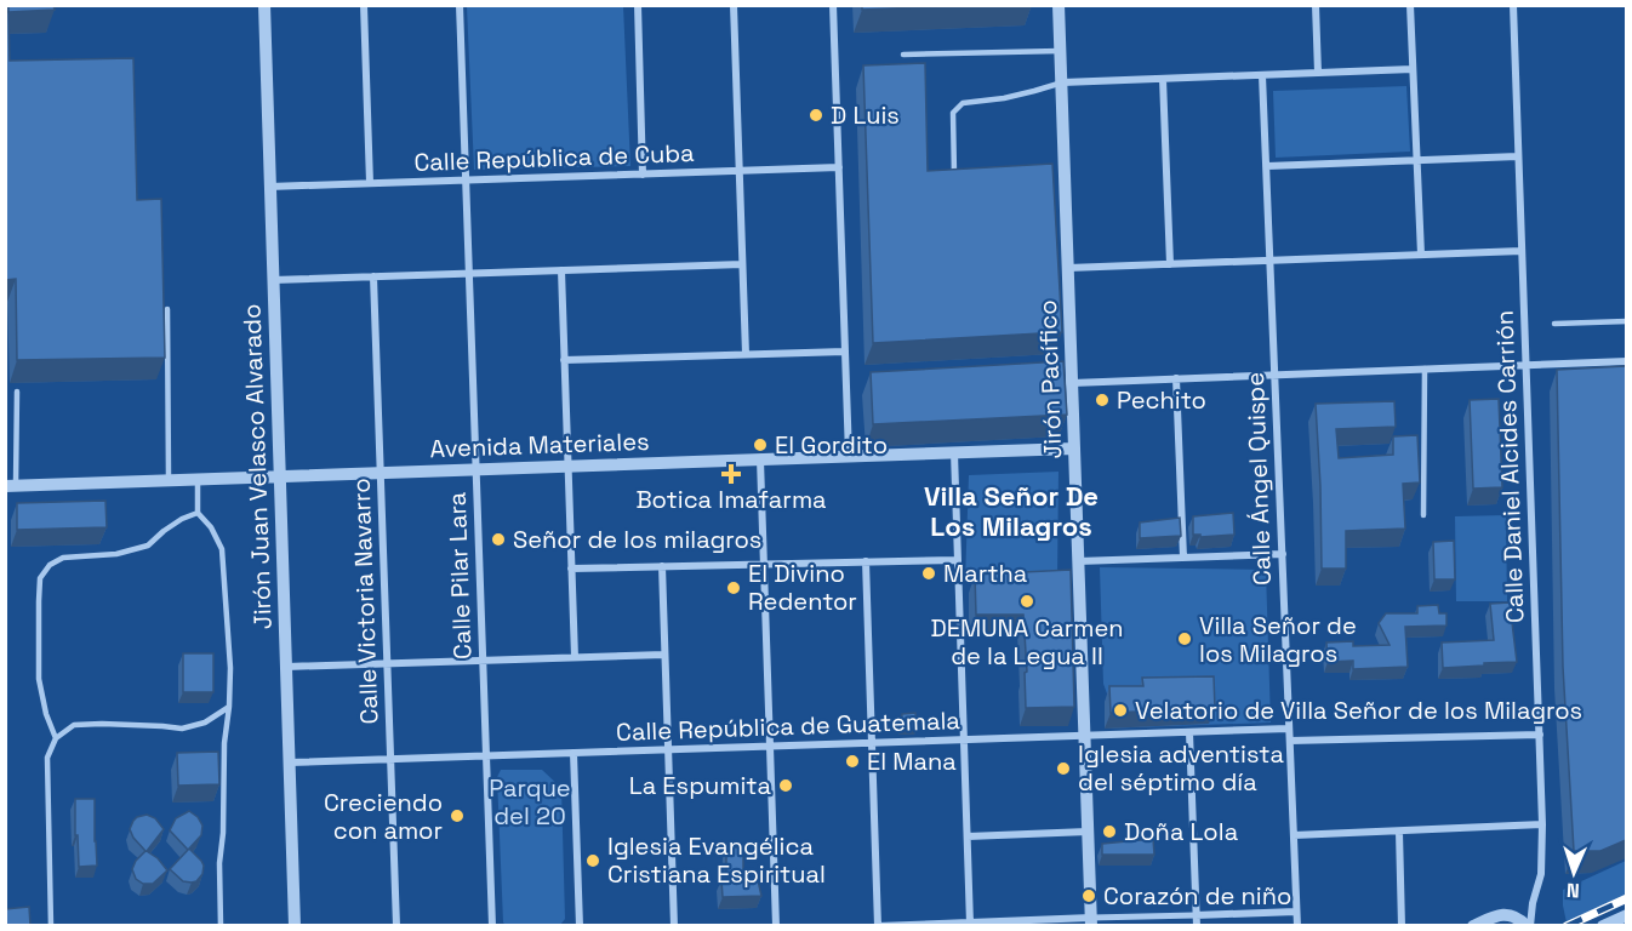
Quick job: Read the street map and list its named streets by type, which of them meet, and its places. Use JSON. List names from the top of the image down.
{
  "streets": {
    "street": [
      "Calle República de Cuba",
      "Jirón Pacífico",
      "Avenida Materiales",
      "Jirón Juan Velasco Alvarado",
      "Calle Daniel Alcides Carrión",
      "Calle Ángel Quispe",
      "Calle Pilar Lara",
      "Calle Victoria Navarro",
      "Calle República de Guatemala"
    ]
  },
  "crossings": [
    ["Calle República de Cuba", "Jirón Juan Velasco Alvarado"],
    ["Calle República de Cuba", "Calle Pilar Lara"],
    ["Jirón Pacífico", "Avenida Materiales"],
    ["Jirón Pacífico", "Calle República de Guatemala"],
    ["Avenida Materiales", "Jirón Juan Velasco Alvarado"],
    ["Avenida Materiales", "Calle Pilar Lara"],
    ["Avenida Materiales", "Calle Victoria Navarro"],
    ["Jirón Juan Velasco Alvarado", "Calle República de Guatemala"],
    ["Calle Ángel Quispe", "Calle República de Guatemala"],
    ["Calle Pilar Lara", "Calle República de Guatemala"],
    ["Calle Victoria Navarro", "Calle República de Guatemala"]
  ],
  "districts": ["Villa Señor De Los Milagros"],
  "parks": ["Parque del 20"],
  "places": {
    "other": [
      "D Luis",
      "Pechito",
      "El Gordito",
      "Señor de los milagros",
      "Martha",
      "El Divino Redentor",
      "DEMUNA Carmen de la Legua II",
      "Villa Señor de los Milagros",
      "Velatorio de Villa Señor de los Milagros",
      "El Mana",
      "Iglesia adventista del séptimo día",
      "La Espumita",
      "Creciendo con amor",
      "Doña Lola",
      "Iglesia Evangélica Cristiana Espiritual",
      "Corazón de niño"
    ],
    "health": ["Botica Imafarma"]
  },
  "north": "bottom"
}
